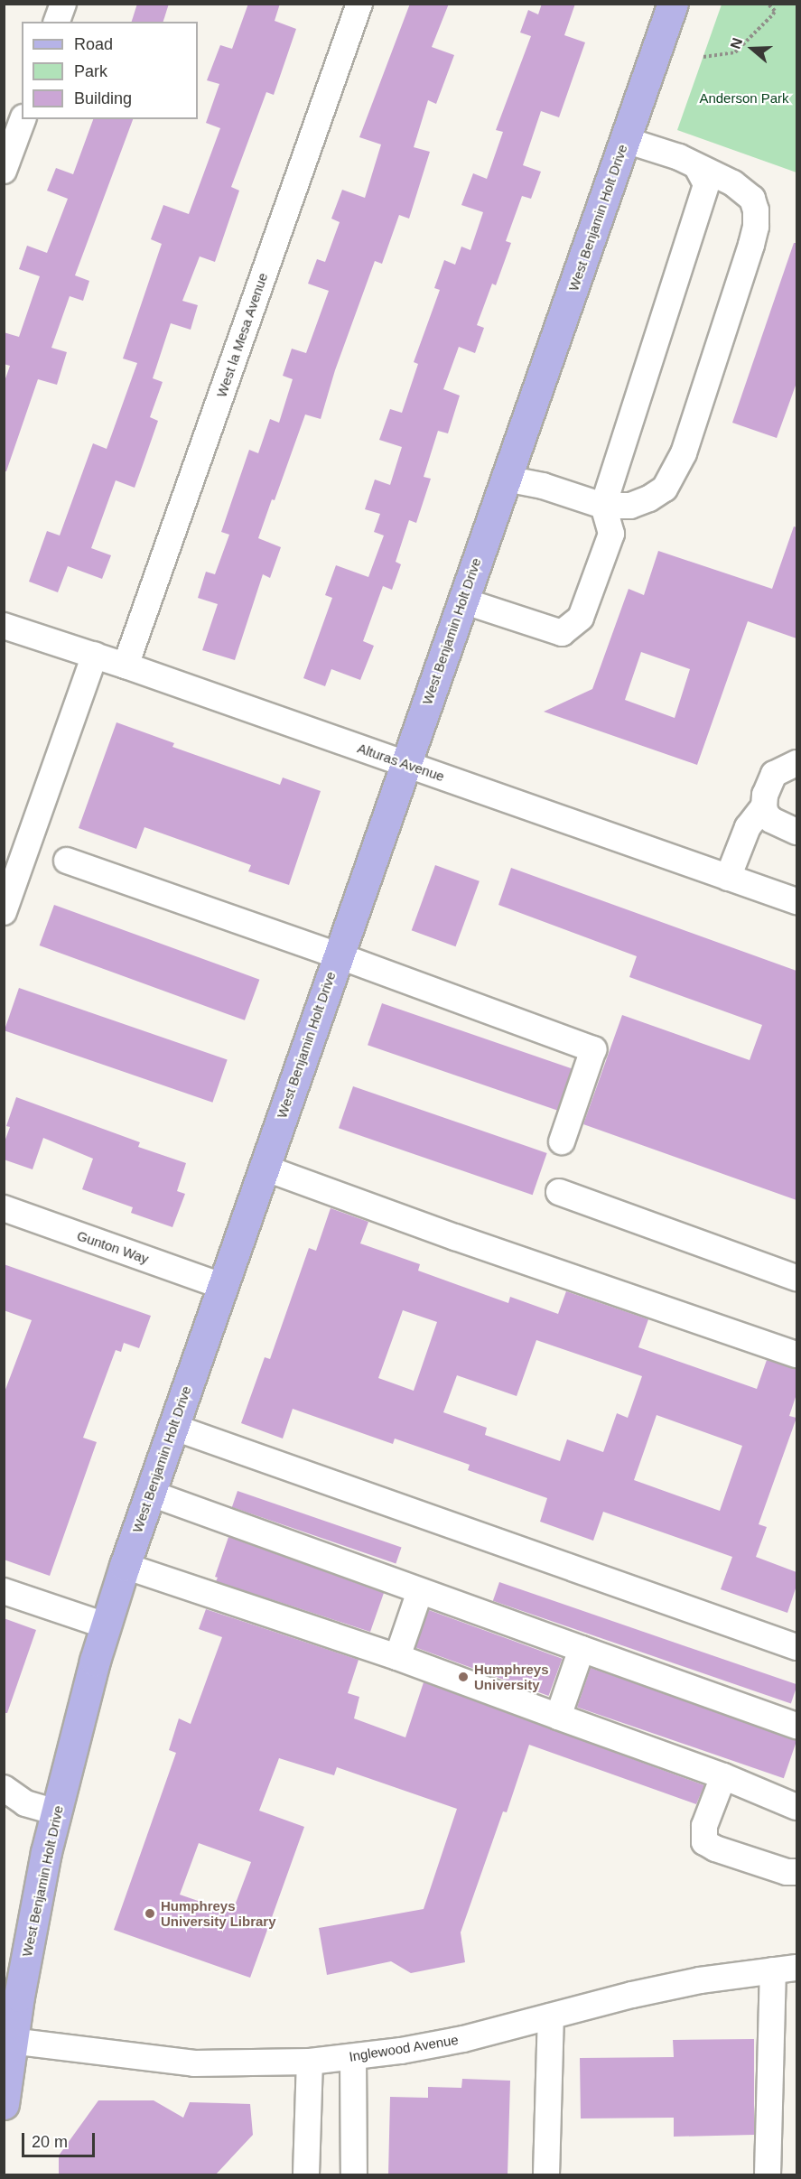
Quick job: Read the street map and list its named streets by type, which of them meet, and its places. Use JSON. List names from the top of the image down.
{
  "streets": {
    "main road": ["West Benjamin Holt Drive"],
    "street": [
      "West la Mesa Avenue",
      "Alturas Avenue",
      "Gunton Way",
      "Inglewood Avenue"
    ]
  },
  "crossings": [
    ["West Benjamin Holt Drive", "Alturas Avenue"],
    ["West Benjamin Holt Drive", "Gunton Way"],
    ["West Benjamin Holt Drive", "Inglewood Avenue"],
    ["West la Mesa Avenue", "Alturas Avenue"]
  ],
  "parks": ["Anderson Park"],
  "places": ["Humphreys University", "Humphreys University Library"],
  "legend": ["Road", "Park", "Building"],
  "scale_bar": "20 m",
  "north": "left"
}
